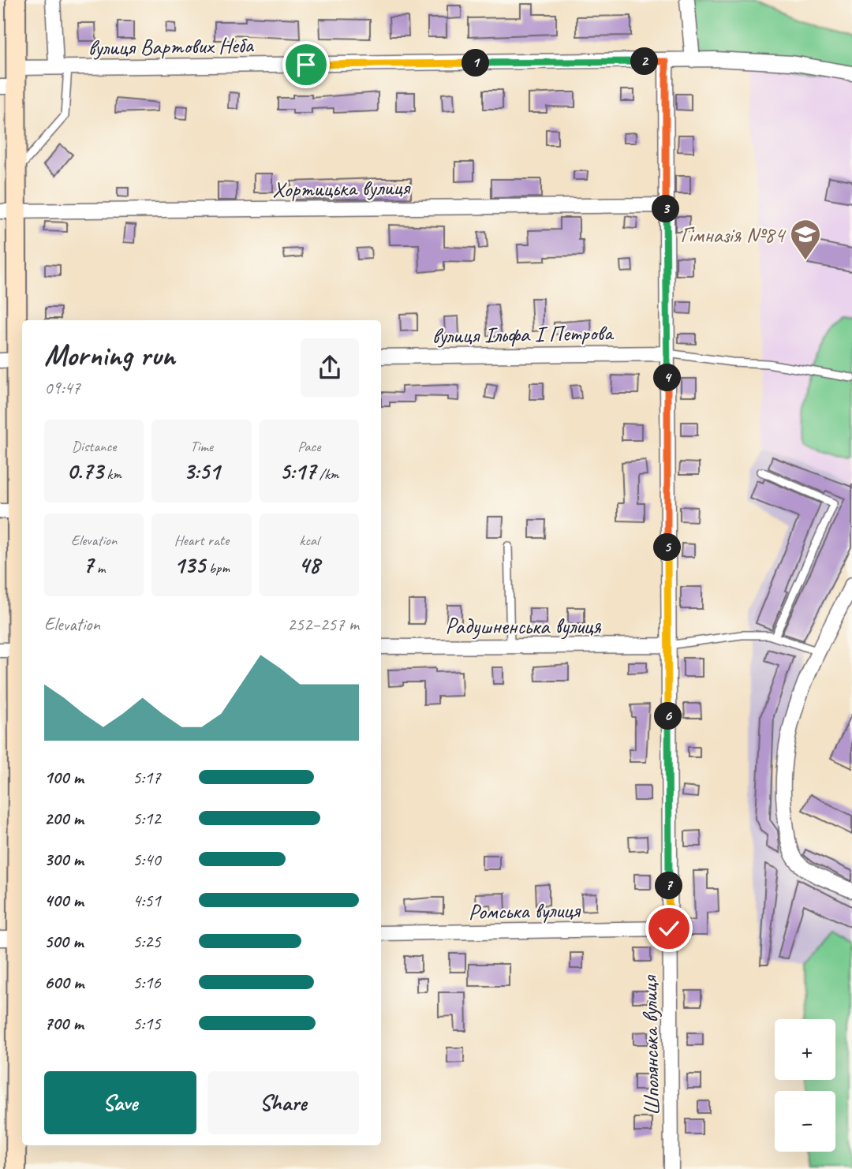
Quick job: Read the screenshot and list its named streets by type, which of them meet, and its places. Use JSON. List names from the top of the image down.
{
  "streets": {
    "street": [
      "вулиця Вартових Неба",
      "Хортицька вулиця",
      "вулиця Ільфа І Петрова",
      "Радушненська вулиця",
      "Ромська вулиця",
      "Шполянська вулиця"
    ]
  },
  "crossings": [
    ["вулиця Вартових Неба", "Шполянська вулиця"],
    ["Хортицька вулиця", "Шполянська вулиця"],
    ["вулиця Ільфа І Петрова", "Шполянська вулиця"],
    ["Радушненська вулиця", "Шполянська вулиця"],
    ["Ромська вулиця", "Шполянська вулиця"]
  ],
  "places": {
    "school or university": ["Гімназія №84"]
  },
  "page": {
    "pins": [
      "2",
      "1",
      "3",
      "4",
      "5",
      "6",
      "7"
    ],
    "heading": ["Morning run", "09:47"],
    "stats": [
      ["Distance", "0.73 km"],
      ["Time", "3:51"],
      ["Pace", "5:17 /km"],
      ["Elevation", "7 m"],
      ["Heart rate", "135 bpm"],
      ["kcal", "48"]
    ],
    "chart": ["Elevation", "252–257 m"],
    "list": [
      {
        "name": "100 m",
        "note": "5:17"
      },
      {
        "name": "200 m",
        "note": "5:12"
      },
      {
        "name": "300 m",
        "note": "5:40"
      },
      {
        "name": "400 m",
        "note": "4:51"
      },
      {
        "name": "500 m",
        "note": "5:25"
      },
      {
        "name": "600 m",
        "note": "5:16"
      },
      {
        "name": "700 m",
        "note": "5:15"
      }
    ],
    "map_buttons": ["+", "−"],
    "buttons": ["Save", "Share"]
  }
}
